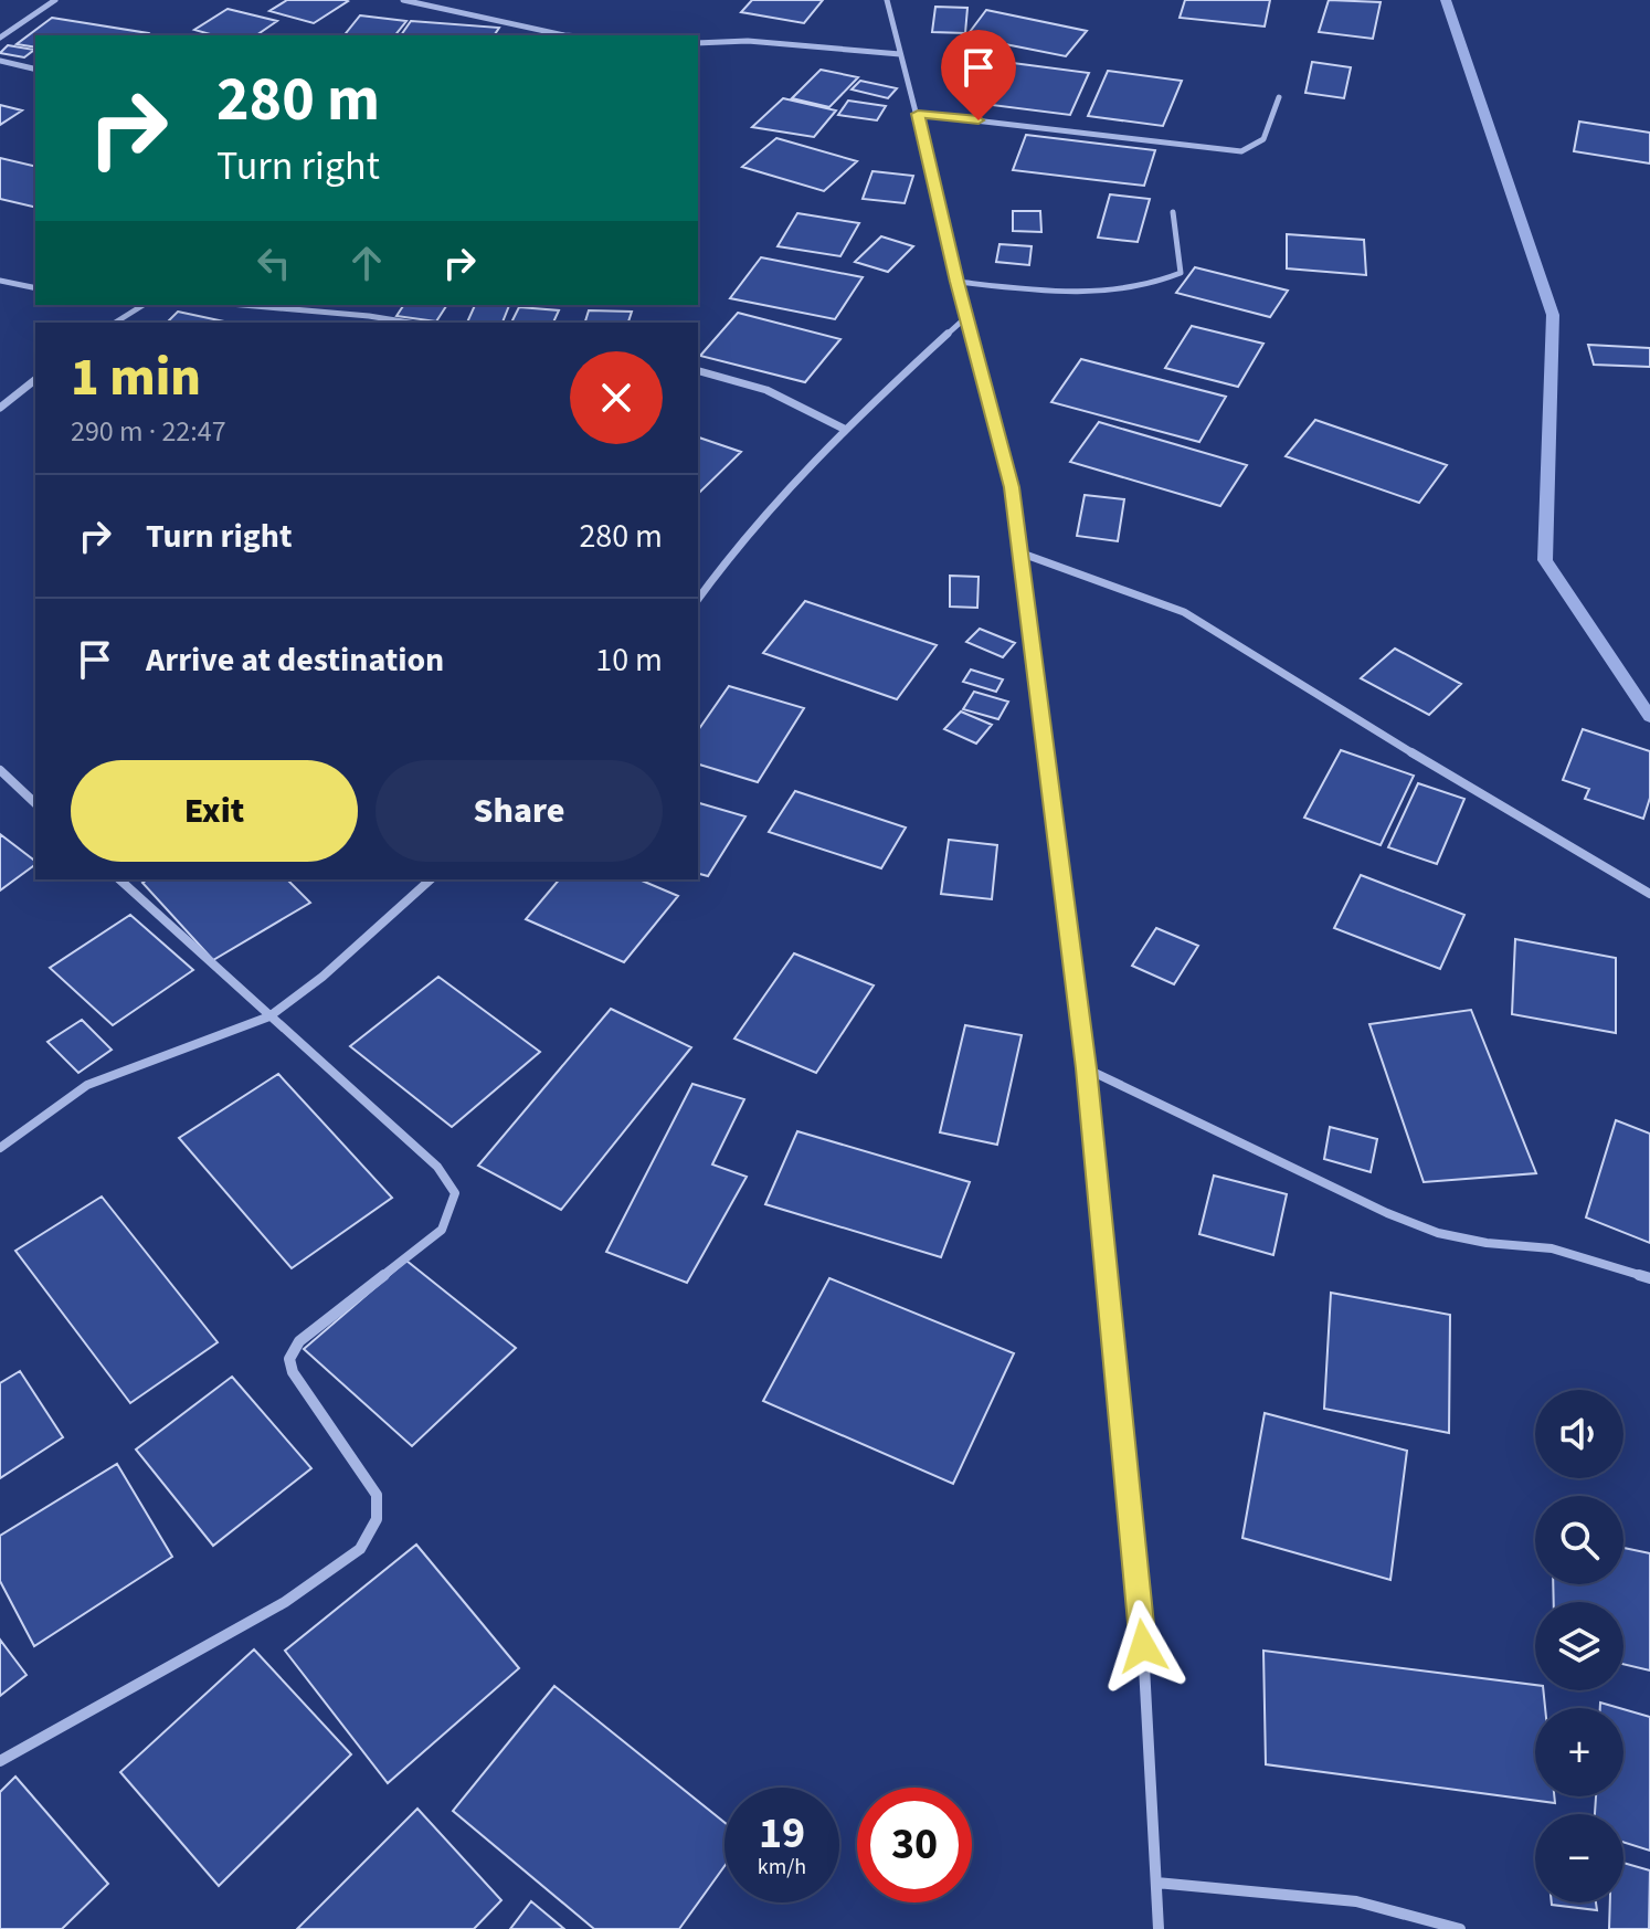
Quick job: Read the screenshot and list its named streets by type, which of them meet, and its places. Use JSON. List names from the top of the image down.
{
  "page": {
    "turn": ["280 m", "Turn right"],
    "heading": ["1 min", "290 m · 22:47"],
    "list": [
      {
        "name": "Turn right",
        "value": "280 m"
      },
      {
        "name": "Arrive at destination",
        "value": "10 m"
      }
    ],
    "buttons": ["Exit", "Share"],
    "map_buttons": ["+", "−"],
    "speed": "19 km/h",
    "limit": "30"
  }
}
